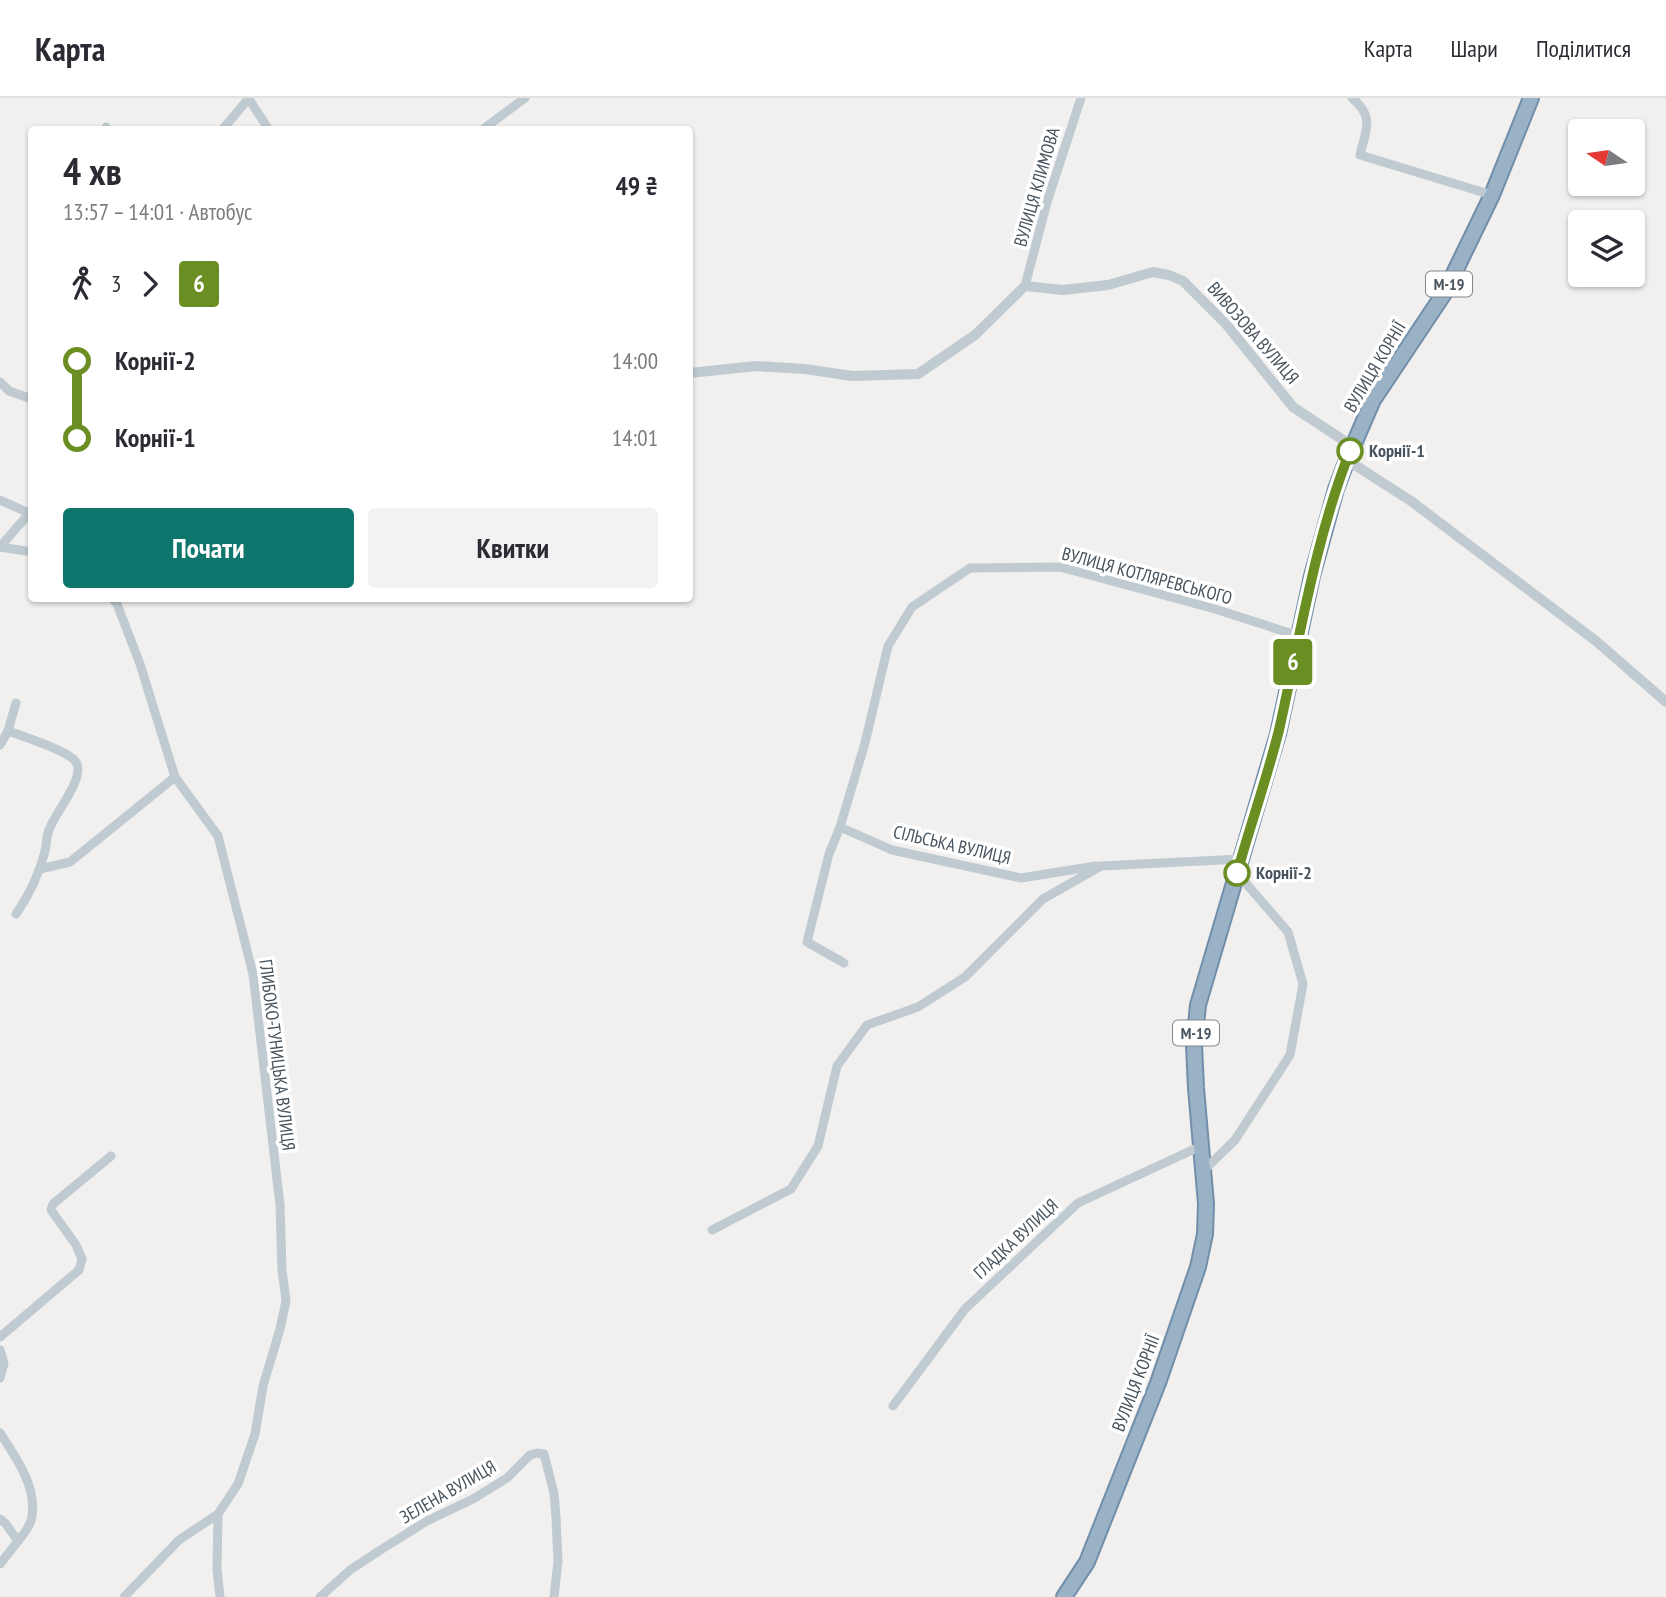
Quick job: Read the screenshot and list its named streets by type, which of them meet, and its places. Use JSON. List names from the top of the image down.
{
  "streets": {
    "highway": ["М-19", "ВУЛИЦЯ КОРНІЇ"],
    "street": [
      "ВУЛИЦЯ КЛИМОВА",
      "ВИВОЗОВА ВУЛИЦЯ",
      "ВУЛИЦЯ КОТЛЯРЕВСЬКОГО",
      "СІЛЬСЬКА ВУЛИЦЯ",
      "ГЛИБОКО-ТУНИЦЬКА ВУЛИЦЯ",
      "ГЛАДКА ВУЛИЦЯ",
      "ЗЕЛЕНА ВУЛИЦЯ"
    ]
  },
  "crossings": [
    ["ВУЛИЦЯ КЛИМОВА", "ВИВОЗОВА ВУЛИЦЯ"],
    ["ВИВОЗОВА ВУЛИЦЯ", "ВУЛИЦЯ КОРНІЇ"],
    ["ВУЛИЦЯ КОРНІЇ", "ВУЛИЦЯ КОТЛЯРЕВСЬКОГО"],
    ["ВУЛИЦЯ КОРНІЇ", "СІЛЬСЬКА ВУЛИЦЯ"],
    ["ВУЛИЦЯ КОРНІЇ", "ГЛАДКА ВУЛИЦЯ"],
    ["ВУЛИЦЯ КОТЛЯРЕВСЬКОГО", "СІЛЬСЬКА ВУЛИЦЯ"]
  ],
  "places": ["Корнії-1", "Корнії-2"],
  "lines": ["bus line 6"],
  "north": "left",
  "page": {
    "header": "Карта",
    "nav": ["Карта", "Шари", "Поділитися"],
    "on_map": "6",
    "heading": ["4 хв", "13:57 – 14:01 · Автобус", "49 ₴"],
    "legs": ["3", "6"],
    "list": [
      {
        "name": "Корнії-2",
        "value": "14:00"
      },
      {
        "name": "Корнії-1",
        "value": "14:01"
      }
    ],
    "buttons": ["Почати", "Квитки"]
  }
}
